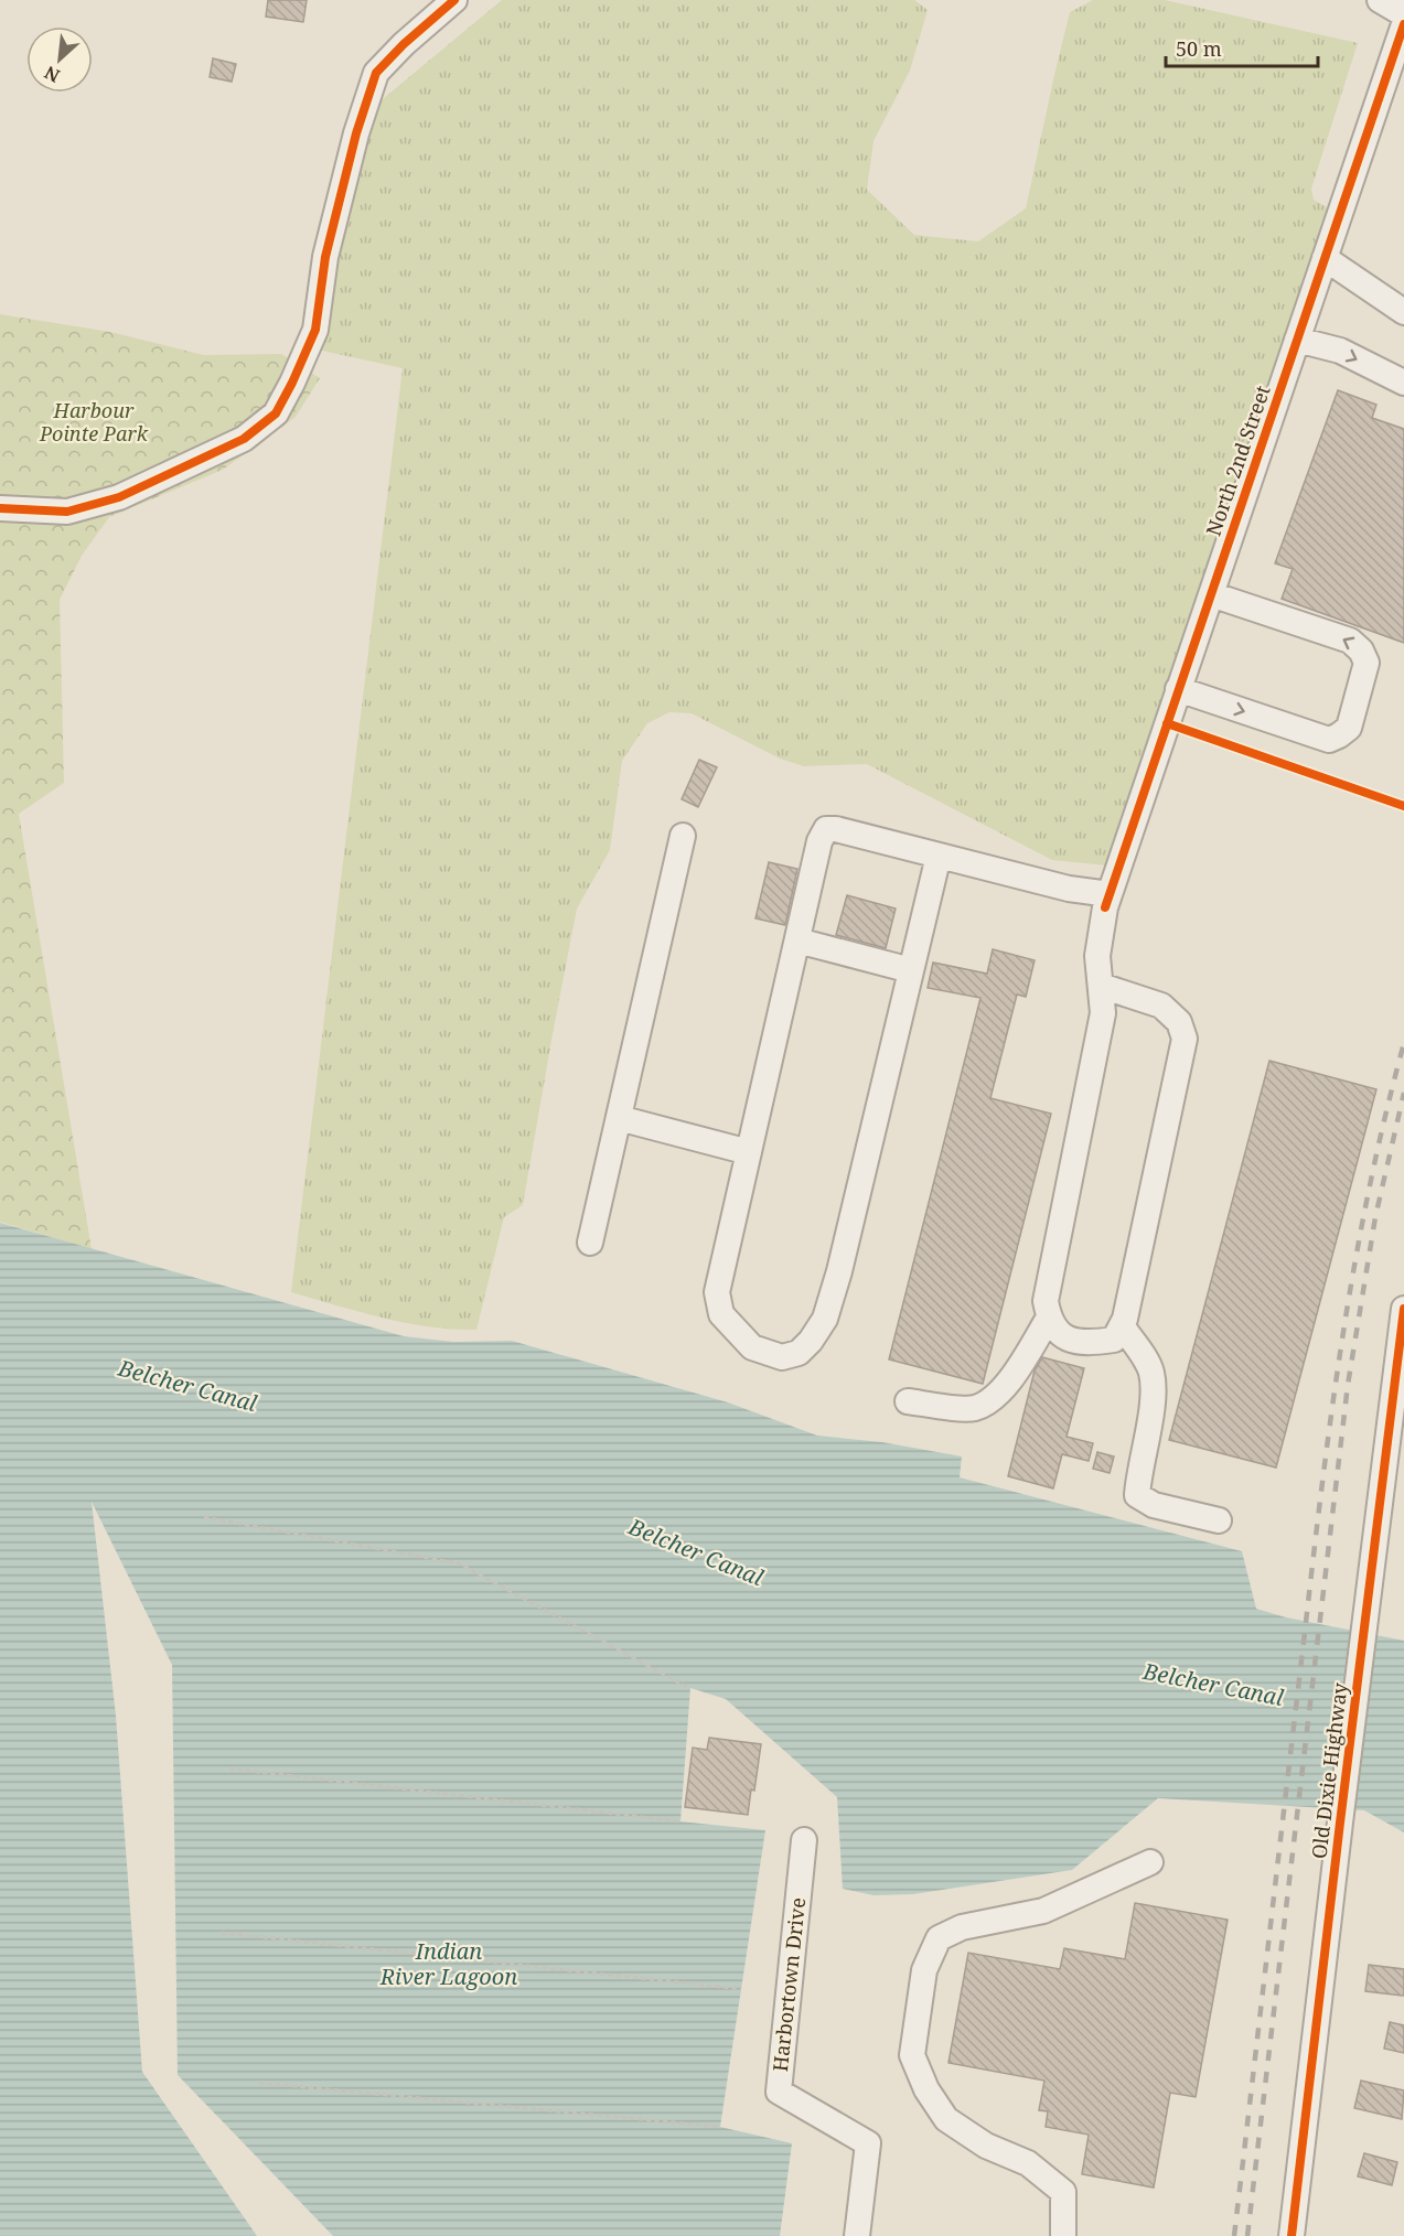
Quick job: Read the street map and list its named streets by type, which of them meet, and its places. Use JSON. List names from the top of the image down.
{
  "streets": {
    "street": ["North 2nd Street", "Old Dixie Highway", "Harbortown Drive"]
  },
  "water": ["Belcher Canal", "Indian River Lagoon"],
  "parks": ["Harbour Pointe Park"],
  "scale_bar": "50 m",
  "north": "bottom left"
}
